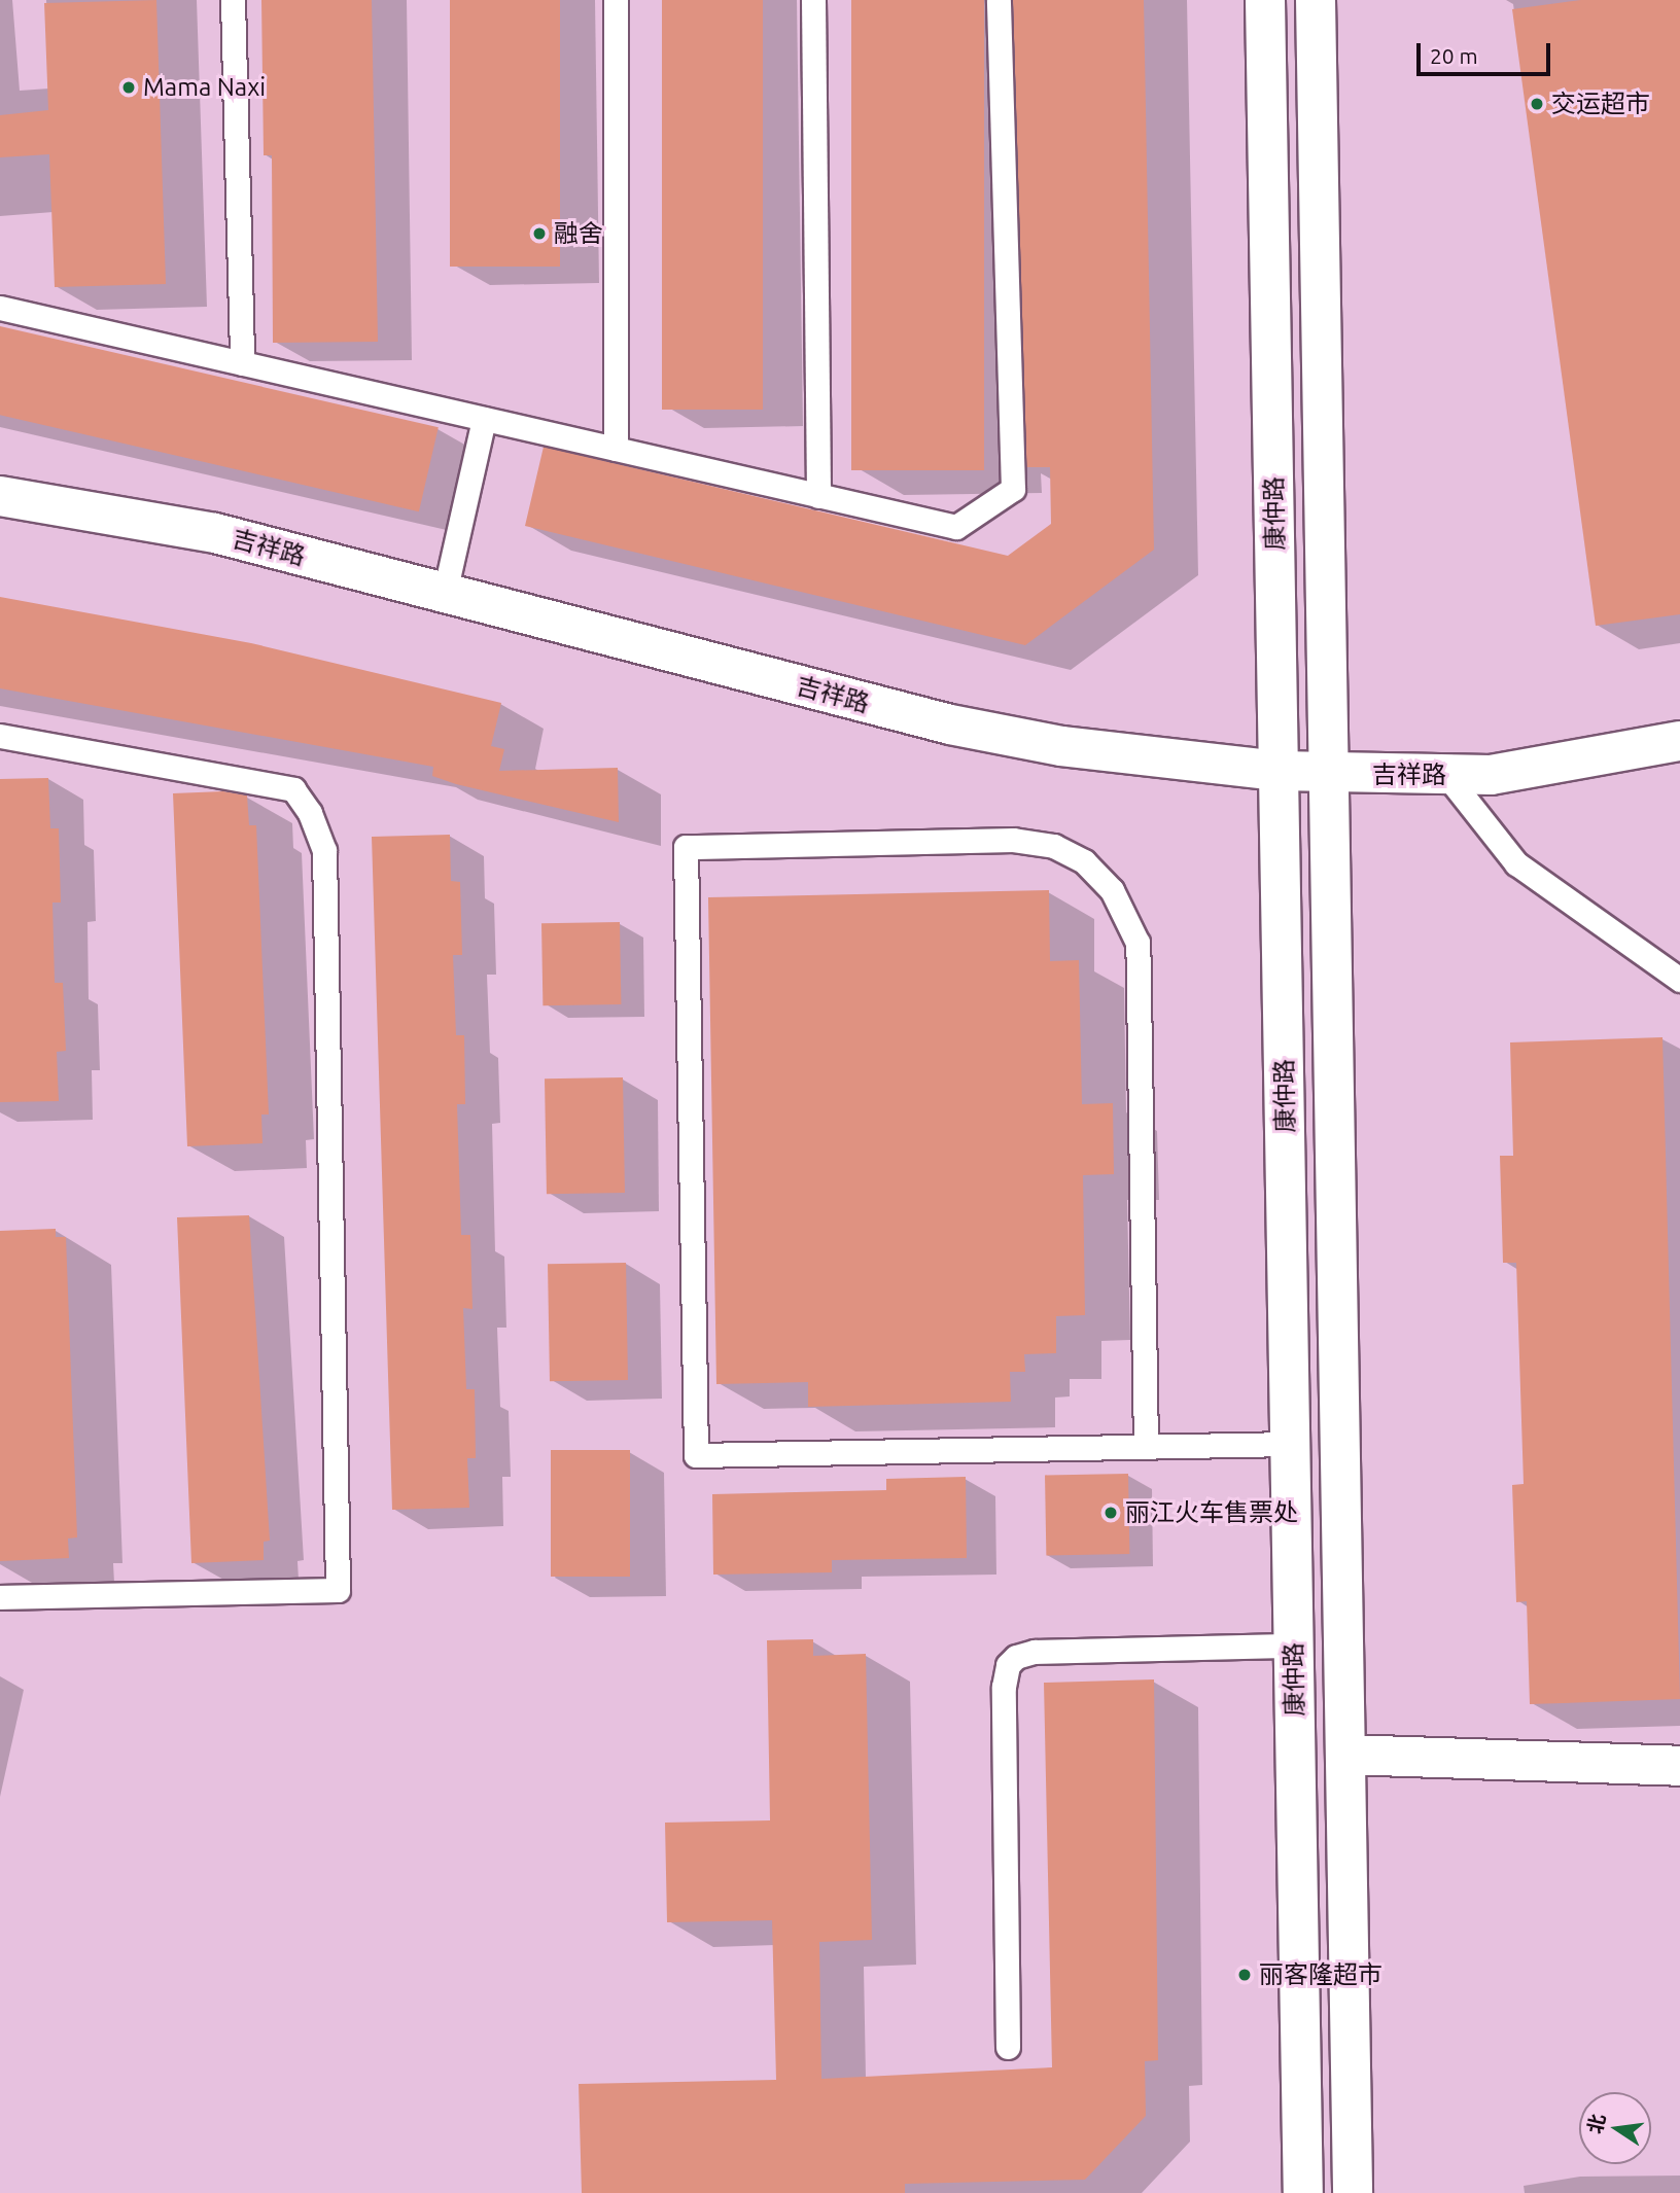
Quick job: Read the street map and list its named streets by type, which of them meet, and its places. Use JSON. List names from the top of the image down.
{
  "streets": {
    "main road": ["康仲路", "吉祥路"]
  },
  "crossings": [
    ["康仲路", "吉祥路"]
  ],
  "places": [
    "Mama Naxi",
    "交运超市",
    "融舍",
    "丽江火车售票处",
    "丽客隆超市"
  ],
  "scale_bar": "20 m",
  "north": "left"
}
